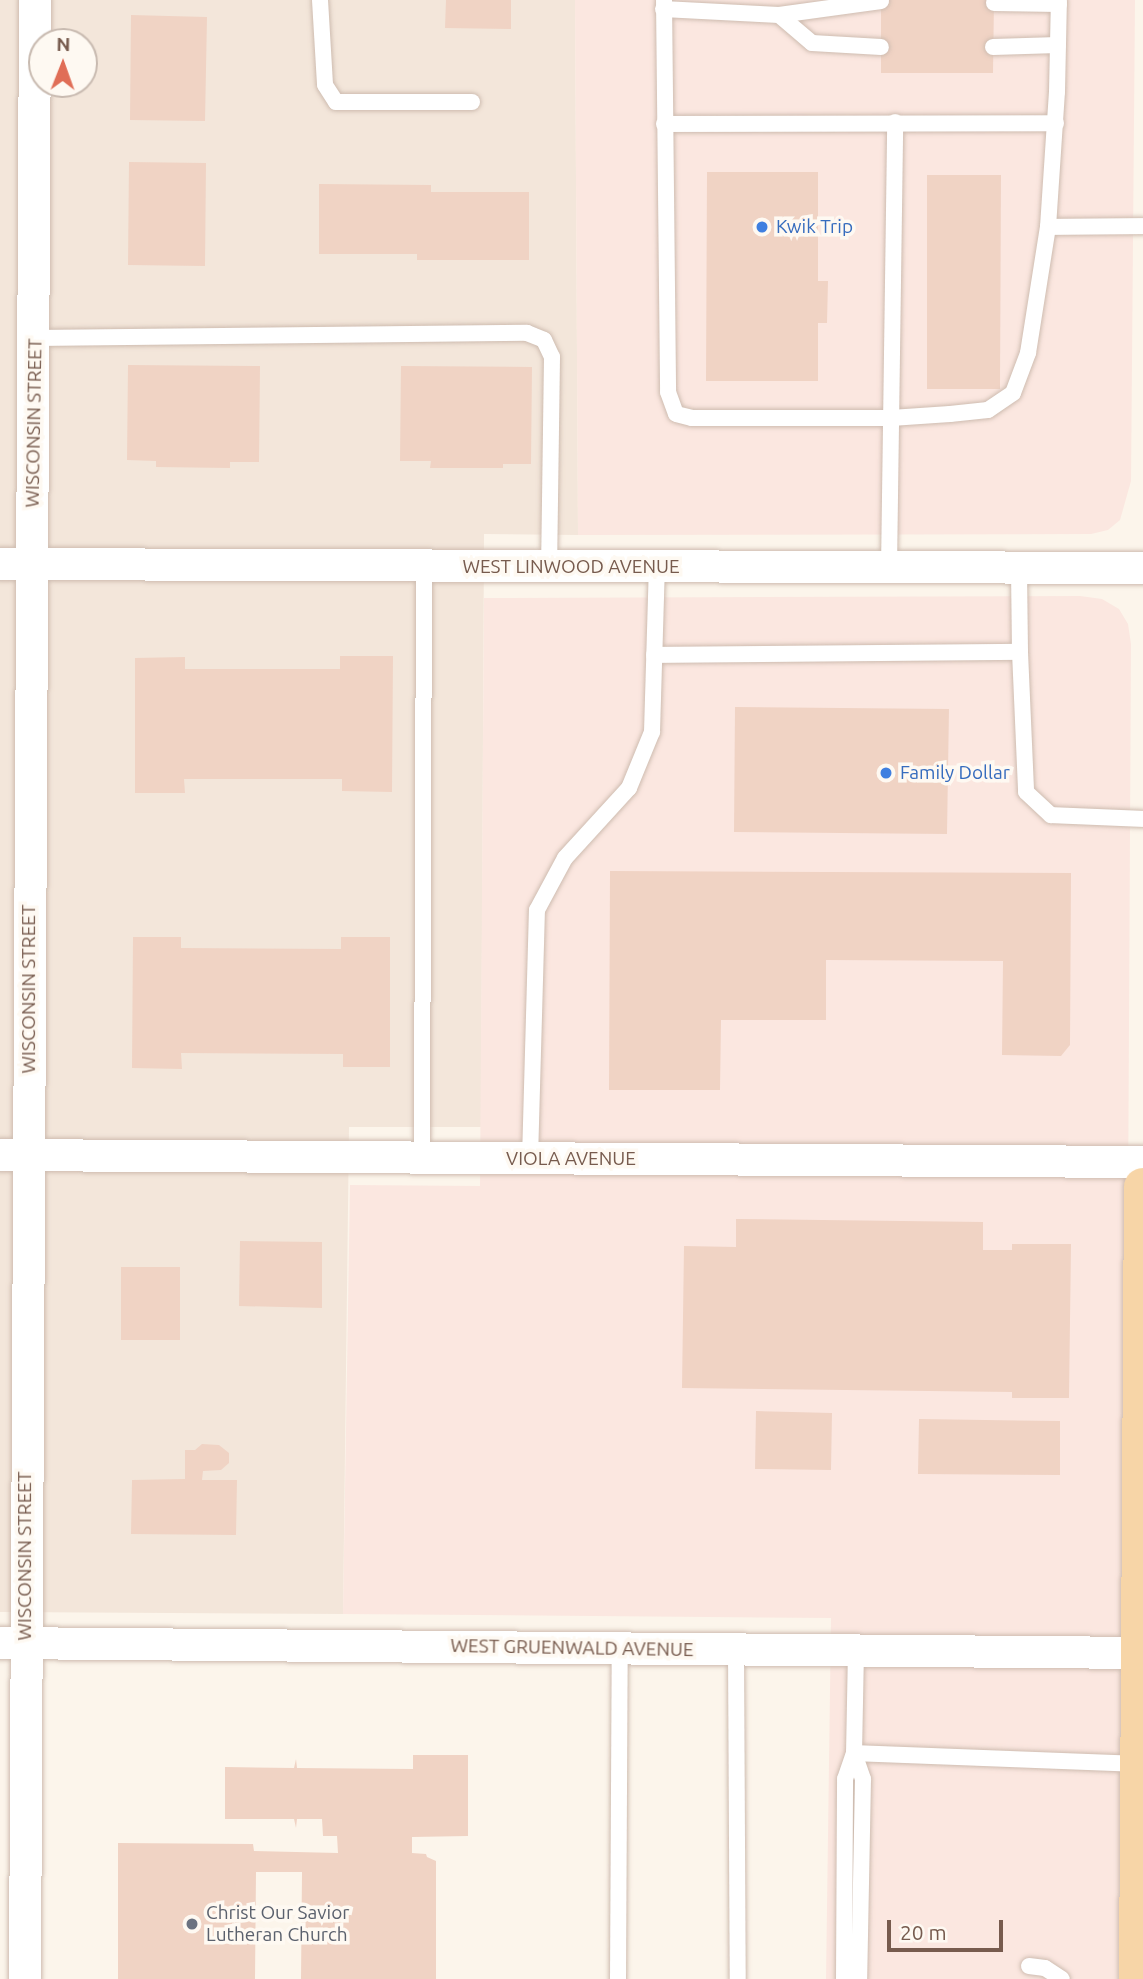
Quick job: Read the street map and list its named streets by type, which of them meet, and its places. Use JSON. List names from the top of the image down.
{
  "streets": {
    "street": [
      "WISCONSIN STREET",
      "WEST LINWOOD AVENUE",
      "VIOLA AVENUE",
      "WEST GRUENWALD AVENUE"
    ]
  },
  "crossings": [
    ["WISCONSIN STREET", "WEST LINWOOD AVENUE"],
    ["WISCONSIN STREET", "VIOLA AVENUE"],
    ["WISCONSIN STREET", "WEST GRUENWALD AVENUE"]
  ],
  "places": ["Kwik Trip", "Family Dollar", "Christ Our Savior Lutheran Church"],
  "scale_bar": "20 m",
  "north": "top"
}
